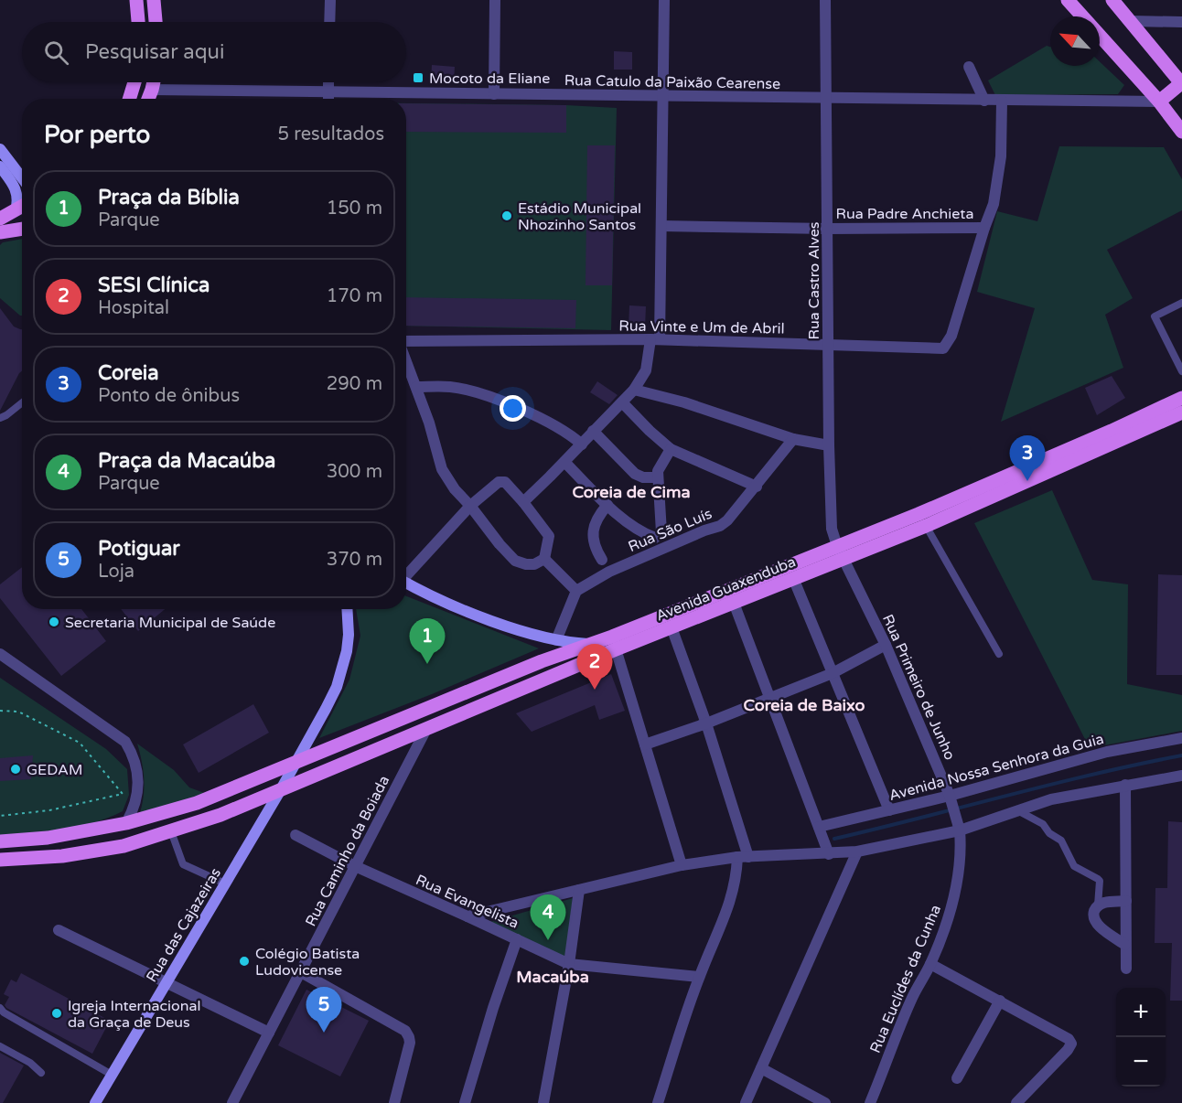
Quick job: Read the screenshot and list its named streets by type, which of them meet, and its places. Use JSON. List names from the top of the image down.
{
  "streets": {
    "main road": ["Avenida Guaxenduba", "Rua das Cajazeiras"],
    "street": [
      "Rua Catulo da Paixão Cearense",
      "Rua Padre Anchieta",
      "Rua Castro Alves",
      "Rua Vinte e Um de Abril",
      "Rua São Luís",
      "Rua Primeiro de Junho",
      "Avenida Nossa Senhora da Guia",
      "Rua Caminho da Boiada",
      "Rua Evangelista",
      "Rua Euclídes da Cunha"
    ]
  },
  "crossings": [
    ["Rua Catulo da Paixão Cearense", "Rua Castro Alves"],
    ["Rua Catulo da Paixão Cearense", "Rua Vinte e Um de Abril"],
    ["Rua Padre Anchieta", "Rua Castro Alves"],
    ["Rua Padre Anchieta", "Rua Vinte e Um de Abril"],
    ["Rua Castro Alves", "Rua Vinte e Um de Abril"],
    ["Rua Castro Alves", "Avenida Guaxenduba"],
    ["Rua Castro Alves", "Rua Primeiro de Junho"],
    ["Avenida Guaxenduba", "Rua Primeiro de Junho"],
    ["Avenida Guaxenduba", "Rua Caminho da Boiada"],
    ["Avenida Guaxenduba", "Rua das Cajazeiras"],
    ["Rua Primeiro de Junho", "Avenida Nossa Senhora da Guia"],
    ["Rua Primeiro de Junho", "Rua Euclídes da Cunha"],
    ["Rua Caminho da Boiada", "Rua Evangelista"]
  ],
  "districts": ["Coreia de Cima", "Coreia de Baixo", "Macaúba"],
  "places": {
    "transit": ["Mocoto da Eliane"],
    "other": [
      "Estádio Municipal Nhozinho Santos",
      "Secretaria Municipal de Saúde",
      "GEDAM",
      "Colégio Batista Ludovicense",
      "Igreja Internacional da Graça de Deus"
    ]
  },
  "north": "top left",
  "page": {
    "search": "Pesquisar aqui",
    "heading": ["Por perto", "5 resultados"],
    "list": [
      {
        "mark": "1",
        "name": "Praça da Bíblia",
        "note": "Parque",
        "value": "150 m"
      },
      {
        "mark": "2",
        "name": "SESI Clínica",
        "note": "Hospital",
        "value": "170 m"
      },
      {
        "mark": "3",
        "name": "Coreia",
        "note": "Ponto de ônibus",
        "value": "290 m"
      },
      {
        "mark": "4",
        "name": "Praça da Macaúba",
        "note": "Parque",
        "value": "300 m"
      },
      {
        "mark": "5",
        "name": "Potiguar",
        "note": "Loja",
        "value": "370 m"
      }
    ],
    "pins": [
      "3",
      "1",
      "2",
      "4",
      "5"
    ],
    "map_buttons": ["+", "−"]
  }
}
